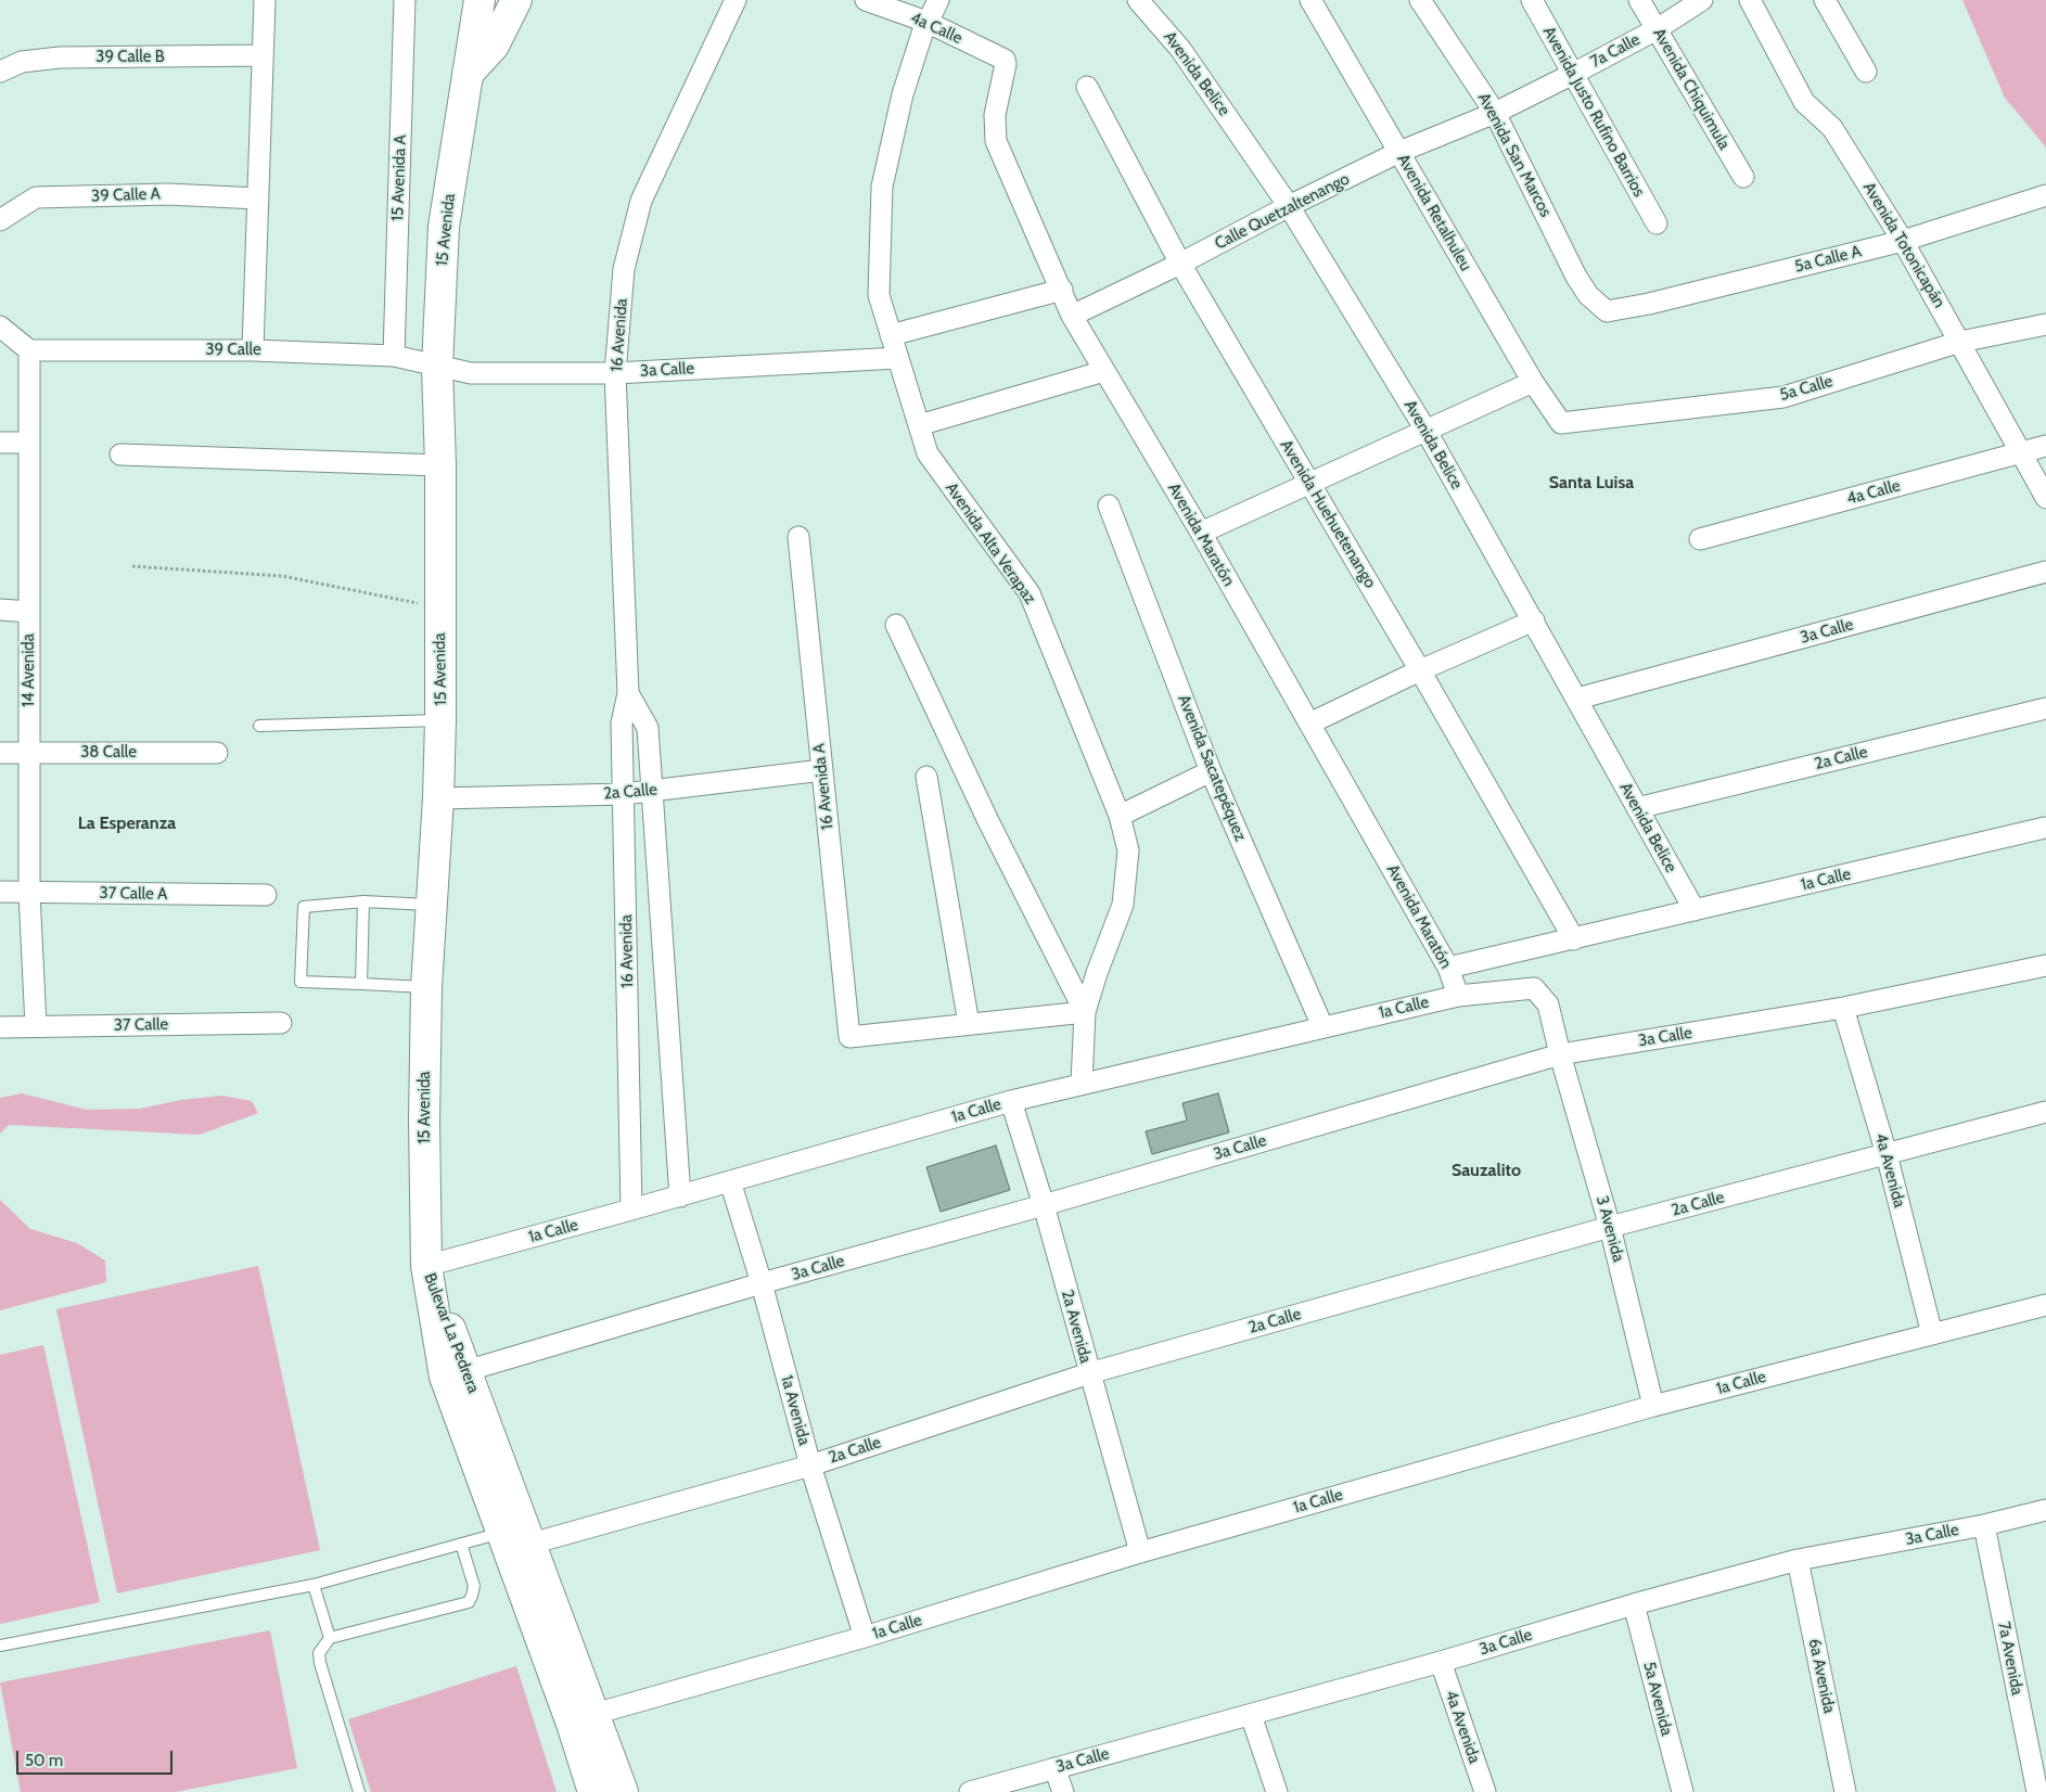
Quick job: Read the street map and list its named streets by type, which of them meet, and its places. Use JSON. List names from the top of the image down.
{
  "streets": {
    "main road": ["15 Avenida", "Bulevar La Pedrera"],
    "street": [
      "4a Calle",
      "7a Calle",
      "39 Calle B",
      "Avenida Belice",
      "Avenida Chiquimula",
      "Avenida Justo Rufino Barrios",
      "Avenida San Marcos",
      "15 Avenida A",
      "39 Calle A",
      "Calle Quetzaltenango",
      "Avenida Retalhuleu",
      "Avenida Totonicapán",
      "5a Calle A",
      "16 Avenida",
      "39 Calle",
      "3a Calle",
      "5a Calle",
      "Avenida Huehuetenango",
      "Avenida Maratón",
      "Avenida Alta Verapaz",
      "14 Avenida",
      "38 Calle",
      "2a Calle",
      "Avenida Sacatepéquez",
      "16 Avenida A",
      "1a Calle",
      "37 Calle A",
      "37 Calle",
      "4a Avenida",
      "3 Avenida",
      "2a Avenida",
      "1a Avenida",
      "7a Avenida",
      "6a Avenida",
      "5a Avenida"
    ]
  },
  "crossings": [
    ["4a Calle", "Avenida Totonicapán"],
    ["4a Calle", "Avenida Maratón"],
    ["4a Calle", "Avenida Alta Verapaz"],
    ["7a Calle", "Avenida Chiquimula"],
    ["7a Calle", "Avenida Justo Rufino Barrios"],
    ["7a Calle", "Avenida San Marcos"],
    ["7a Calle", "Calle Quetzaltenango"],
    ["Avenida Belice", "Calle Quetzaltenango"],
    ["Avenida Belice", "3a Calle"],
    ["Avenida Belice", "2a Calle"],
    ["Avenida Belice", "1a Calle"],
    ["Avenida San Marcos", "Calle Quetzaltenango"],
    ["Avenida San Marcos", "5a Calle A"],
    ["15 Avenida A", "39 Calle"],
    ["Calle Quetzaltenango", "Avenida Retalhuleu"],
    ["Calle Quetzaltenango", "Avenida Huehuetenango"],
    ["Calle Quetzaltenango", "Avenida Maratón"],
    ["Avenida Retalhuleu", "5a Calle"],
    ["15 Avenida", "39 Calle"],
    ["15 Avenida", "3a Calle"],
    ["15 Avenida", "2a Calle"],
    ["15 Avenida", "1a Calle"],
    ["15 Avenida", "Bulevar La Pedrera"],
    ["Avenida Totonicapán", "5a Calle A"],
    ["Avenida Totonicapán", "5a Calle"],
    ["16 Avenida", "3a Calle"],
    ["16 Avenida", "2a Calle"],
    ["16 Avenida", "1a Calle"],
    ["39 Calle", "3a Calle"],
    ["39 Calle", "14 Avenida"],
    ["3a Calle", "Avenida Alta Verapaz"],
    ["3a Calle", "4a Avenida"],
    ["3a Calle", "3 Avenida"],
    ["3a Calle", "2a Avenida"],
    ["3a Calle", "Bulevar La Pedrera"],
    ["3a Calle", "1a Avenida"],
    ["3a Calle", "7a Avenida"],
    ["3a Calle", "6a Avenida"],
    ["3a Calle", "5a Avenida"],
    ["Avenida Huehuetenango", "1a Calle"],
    ["Avenida Maratón", "1a Calle"],
    ["Avenida Alta Verapaz", "1a Calle"],
    ["14 Avenida", "38 Calle"],
    ["14 Avenida", "37 Calle A"],
    ["14 Avenida", "37 Calle"],
    ["2a Calle", "16 Avenida A"],
    ["2a Calle", "4a Avenida"],
    ["2a Calle", "3 Avenida"],
    ["2a Calle", "2a Avenida"],
    ["2a Calle", "Bulevar La Pedrera"],
    ["2a Calle", "1a Avenida"],
    ["Avenida Sacatepéquez", "1a Calle"],
    ["1a Calle", "4a Avenida"],
    ["1a Calle", "3 Avenida"],
    ["1a Calle", "2a Avenida"],
    ["1a Calle", "Bulevar La Pedrera"],
    ["1a Calle", "1a Avenida"]
  ],
  "districts": ["Santa Luisa", "La Esperanza", "Sauzalito"],
  "scale_bar": "50 m"
}
